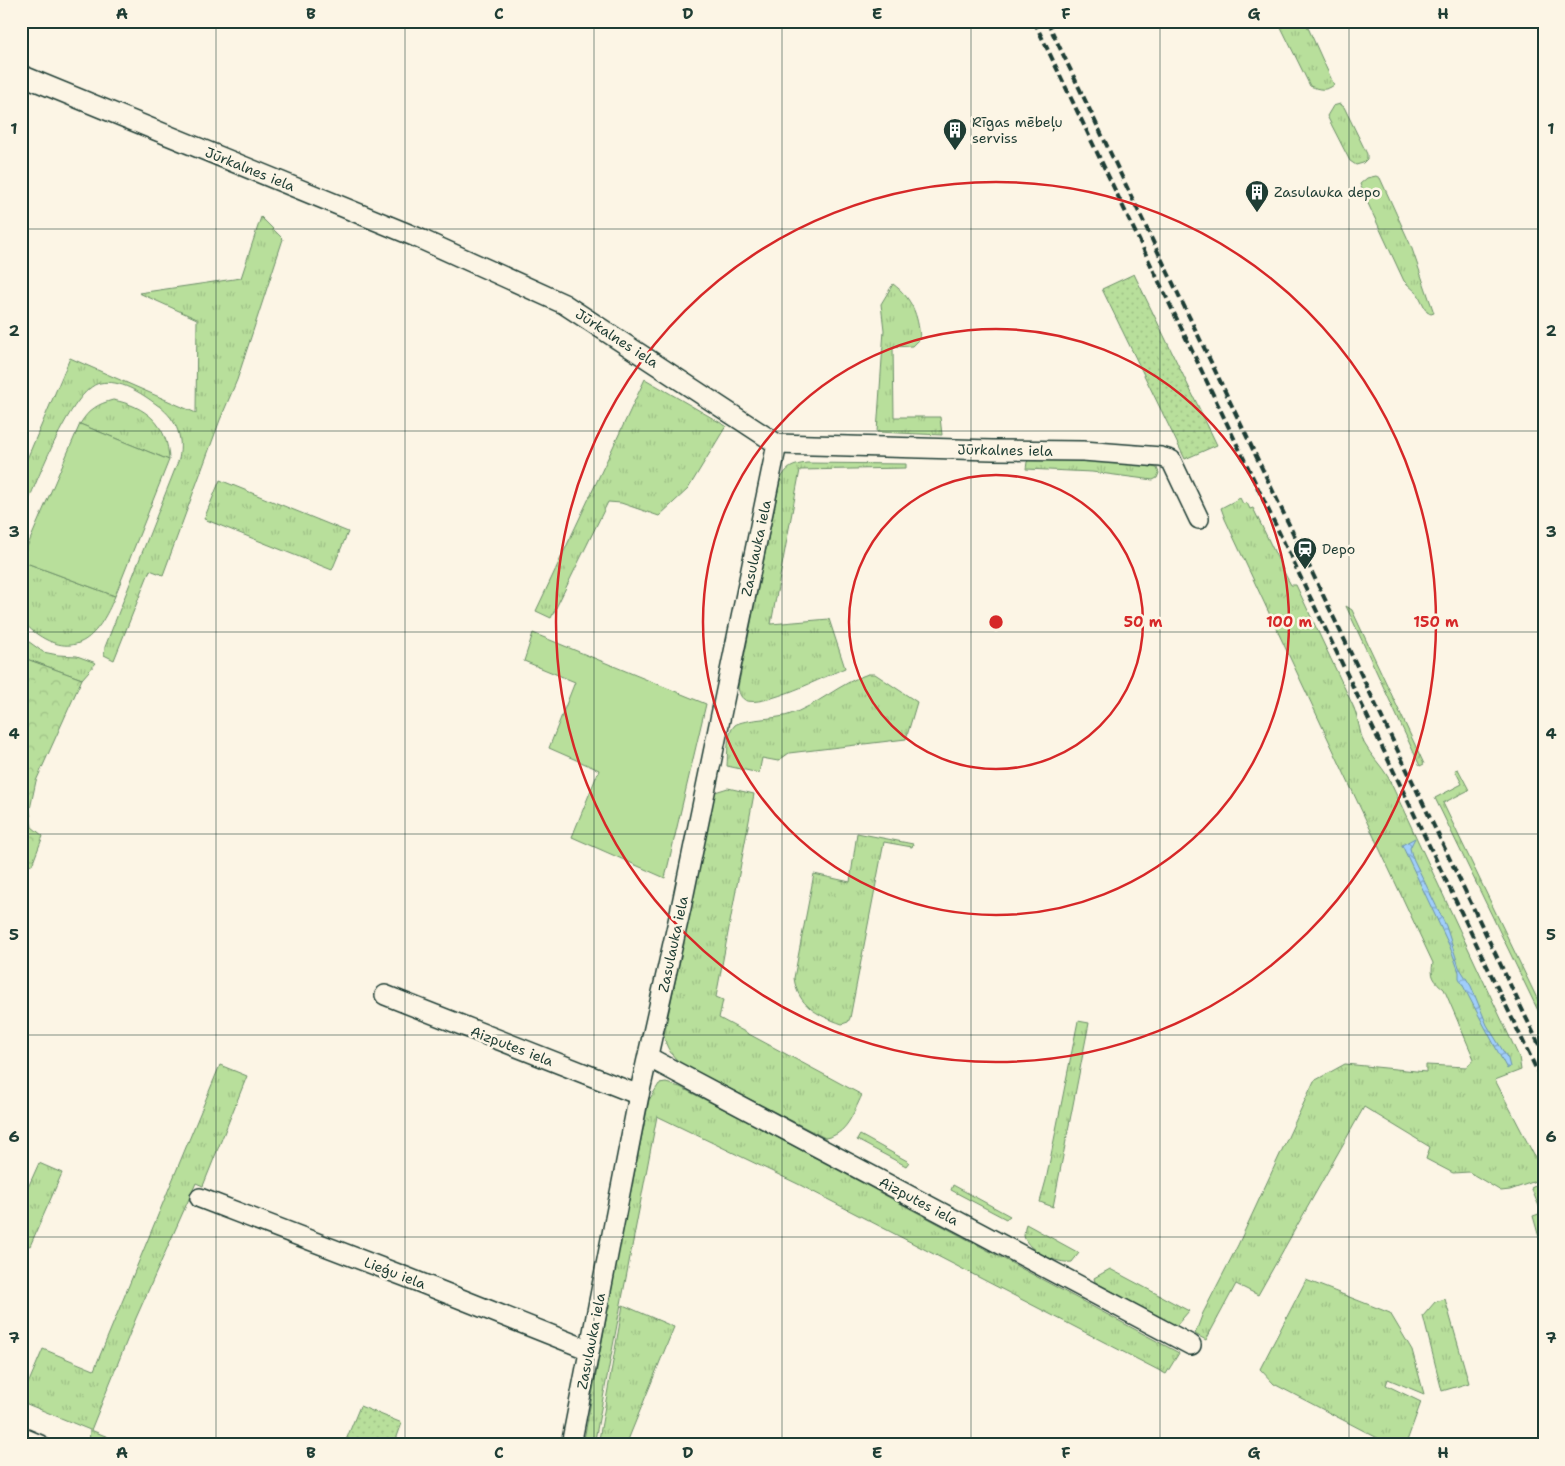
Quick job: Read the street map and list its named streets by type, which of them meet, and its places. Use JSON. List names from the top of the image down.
{
  "streets": {
    "street": [
      "Jūrkalnes iela",
      "Zasulauka iela",
      "Aizputes iela",
      "Lieģu iela"
    ]
  },
  "crossings": [
    ["Jūrkalnes iela", "Zasulauka iela"],
    ["Zasulauka iela", "Aizputes iela"],
    ["Zasulauka iela", "Lieģu iela"]
  ],
  "places": {
    "building": ["Rīgas mēbeļu serviss", "Zasulauka depo"],
    "station": ["Depo"]
  },
  "grid": {
    "columns": [
      "A",
      "B",
      "C",
      "D",
      "E",
      "F",
      "G",
      "H"
    ],
    "rows": [
      "1",
      "2",
      "3",
      "4",
      "5",
      "6",
      "7"
    ]
  },
  "rings": ["50 m", "100 m", "150 m"]
}
